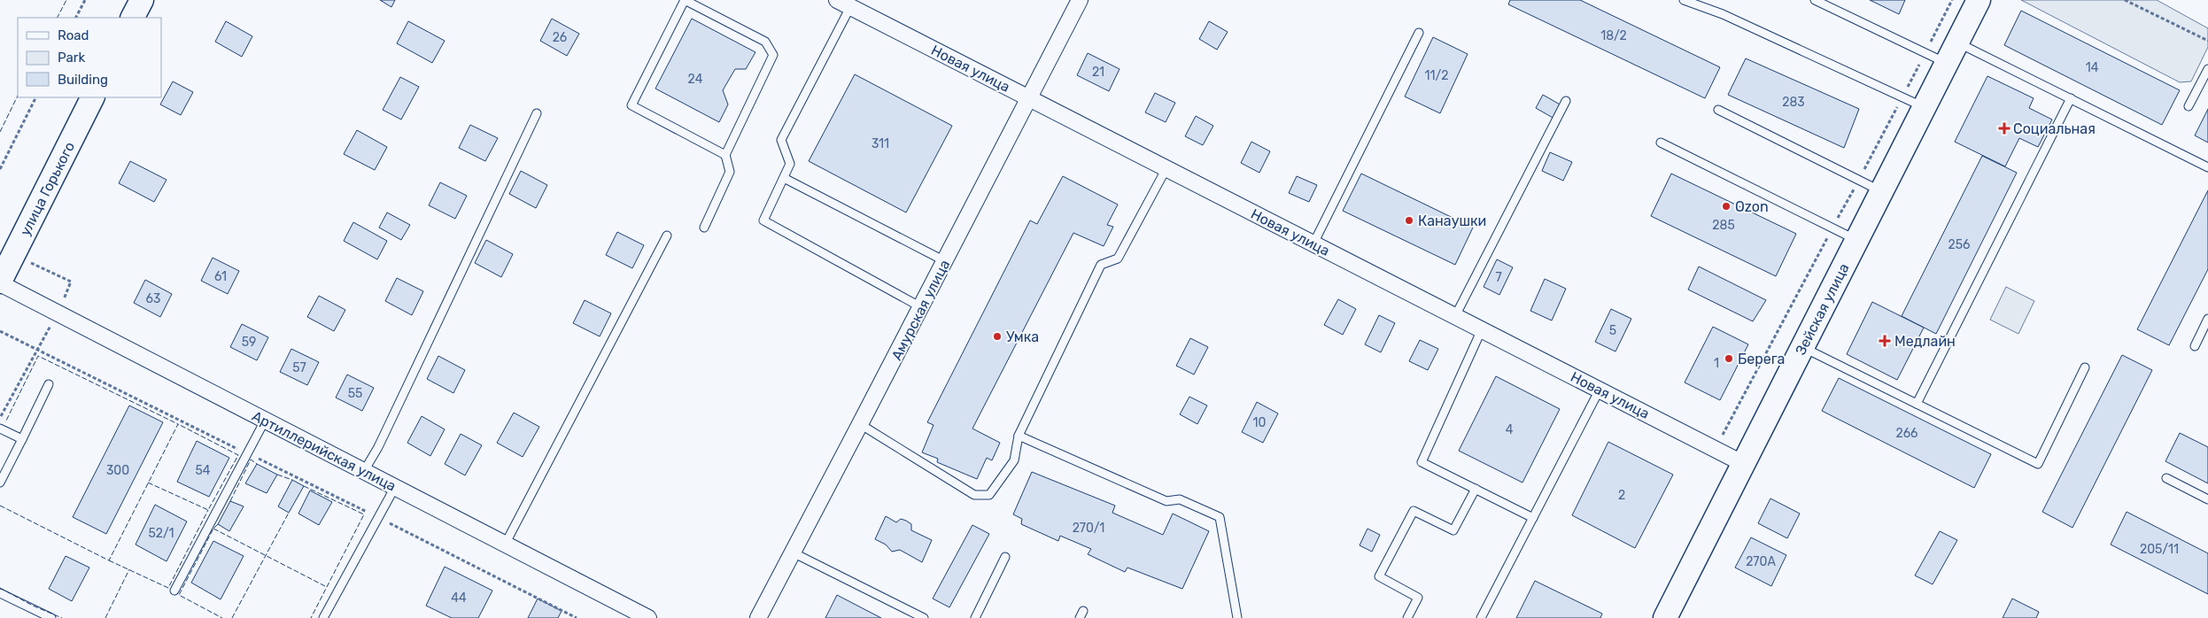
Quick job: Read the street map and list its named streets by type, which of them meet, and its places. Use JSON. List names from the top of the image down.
{
  "streets": {
    "street": [
      "Новая улица",
      "улица Горького",
      "Зейская улица",
      "Амурская улица",
      "Артиллерийская улица"
    ]
  },
  "crossings": [
    ["Новая улица", "Зейская улица"],
    ["Новая улица", "Амурская улица"],
    ["улица Горького", "Артиллерийская улица"]
  ],
  "places": {
    "health": ["Социальная", "Медлайн"],
    "other": [
      "Ozon",
      "Канаушки",
      "Умка",
      "Берега"
    ]
  },
  "house_numbers": [
    "18/2",
    "26",
    "14",
    "21",
    "11/2",
    "24",
    "283",
    "311",
    "285",
    "256",
    "61",
    "7",
    "63",
    "5",
    "59",
    "1",
    "57",
    "55",
    "10",
    "4",
    "266",
    "300",
    "54",
    "2",
    "270/1",
    "52/1",
    "205/11",
    "270А",
    "44"
  ],
  "legend": ["Road", "Park", "Building"]
}
